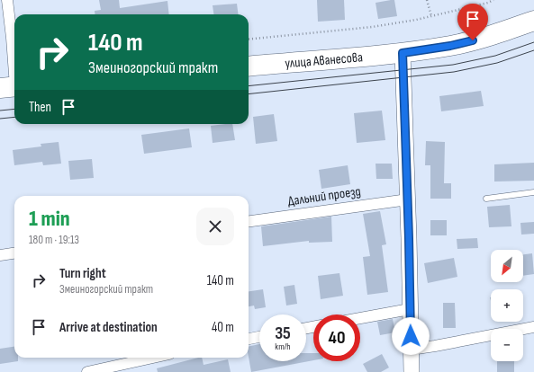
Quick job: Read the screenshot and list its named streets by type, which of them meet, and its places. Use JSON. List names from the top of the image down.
{
  "streets": {
    "highway": ["улица Аванесова"],
    "street": ["Дальний проезд"]
  },
  "north": "bottom left",
  "page": {
    "turn": ["140 m", "Змеиногорский тракт"],
    "then": "Then",
    "heading": ["1 min", "180 m · 19:13"],
    "map_buttons": ["+", "−"],
    "list": [
      {
        "name": "Turn right",
        "note": "Змеиногорский тракт",
        "value": "140 m"
      },
      {
        "name": "Arrive at destination",
        "value": "40 m"
      }
    ],
    "speed": "35 km/h",
    "limit": "40"
  }
}
